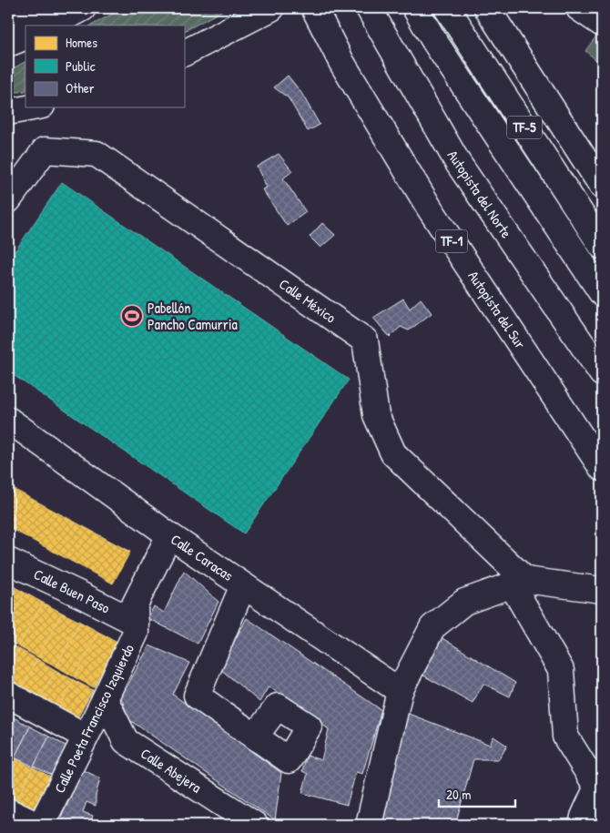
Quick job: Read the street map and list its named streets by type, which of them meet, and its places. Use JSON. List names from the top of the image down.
{
  "streets": {
    "main road": [
      "TF-5",
      "Autopista del Norte",
      "TF-1",
      "Calle México",
      "Autopista del Sur",
      "Calle Caracas",
      "Calle Buen Paso",
      "Calle Poeta Francisco Izquierdo",
      "Calle Abejera"
    ]
  },
  "crossings": [
    ["Calle Caracas", "Calle Poeta Francisco Izquierdo"],
    ["Calle Buen Paso", "Calle Poeta Francisco Izquierdo"],
    ["Calle Poeta Francisco Izquierdo", "Calle Abejera"]
  ],
  "places": {
    "sports": ["Pabellón Pancho Camurria"]
  },
  "legend": ["Homes", "Public", "Other"],
  "scale_bar": "20 m"
}
